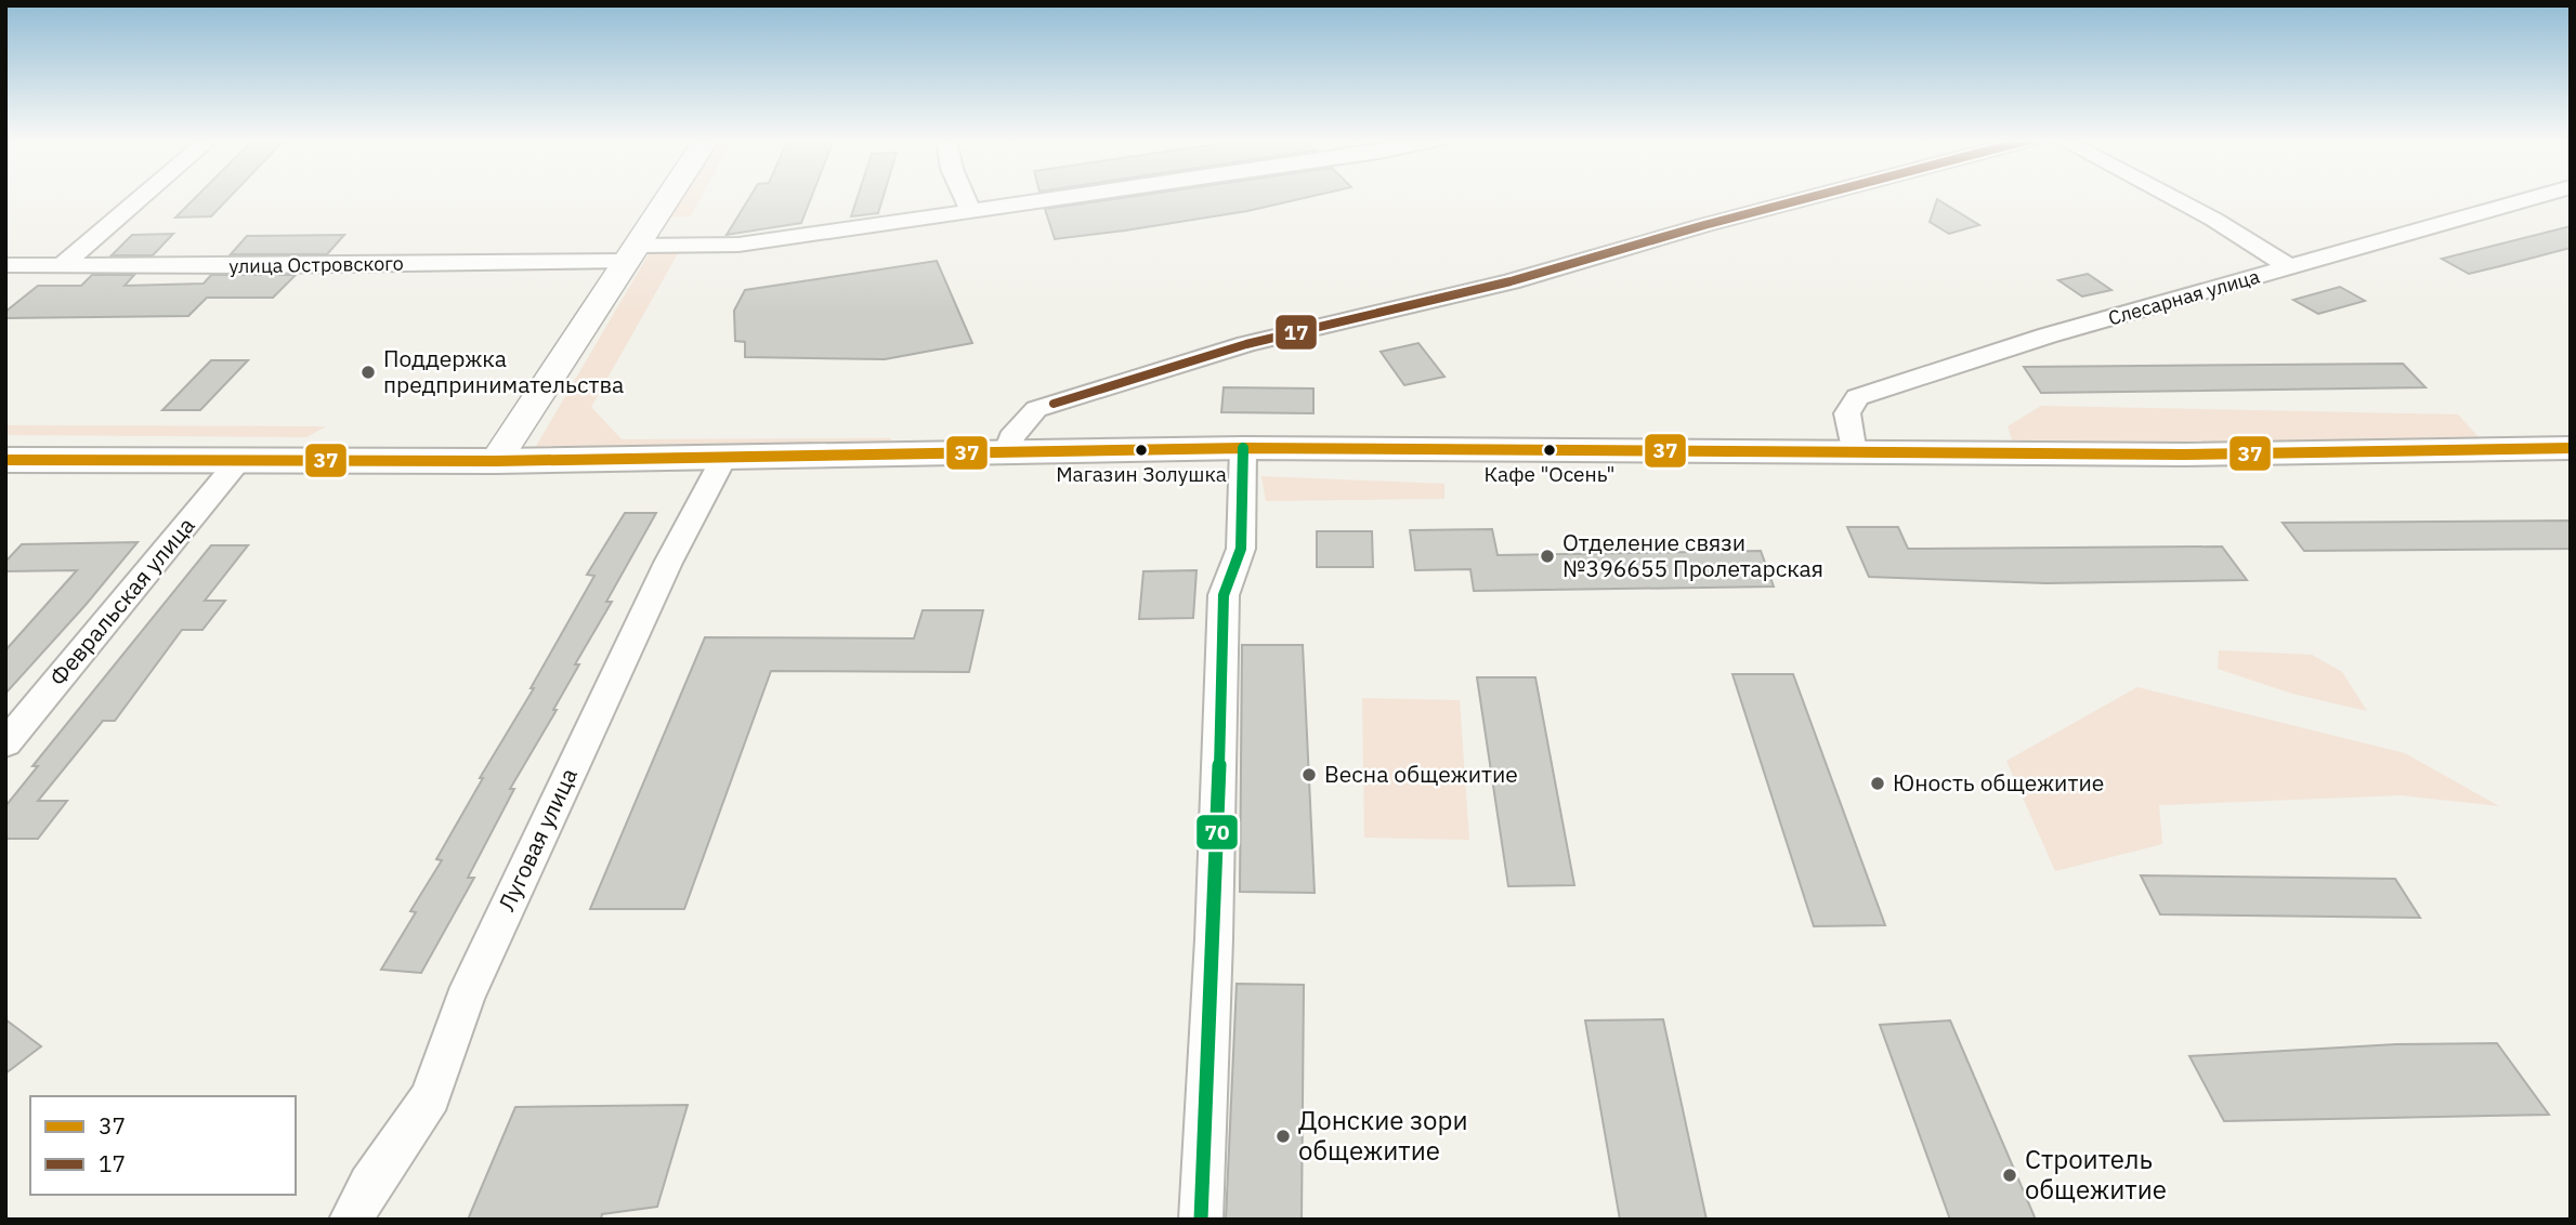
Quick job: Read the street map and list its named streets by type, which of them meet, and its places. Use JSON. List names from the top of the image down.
{
  "streets": {
    "street": [
      "улица Островского",
      "Слесарная улица",
      "Февральская улица",
      "Луговая улица"
    ]
  },
  "places": [
    "Поддержка предпринимательства",
    "Магазин Золушка",
    "Кафе \"Осень\"",
    "Отделение связи №396655 Пролетарская",
    "Весна общежитие",
    "Юность общежитие",
    "Донские зори общежитие",
    "Строитель общежитие"
  ],
  "lines": ["transit line 17", "transit line 37", "transit line 70"],
  "legend": ["37", "17"]
}
